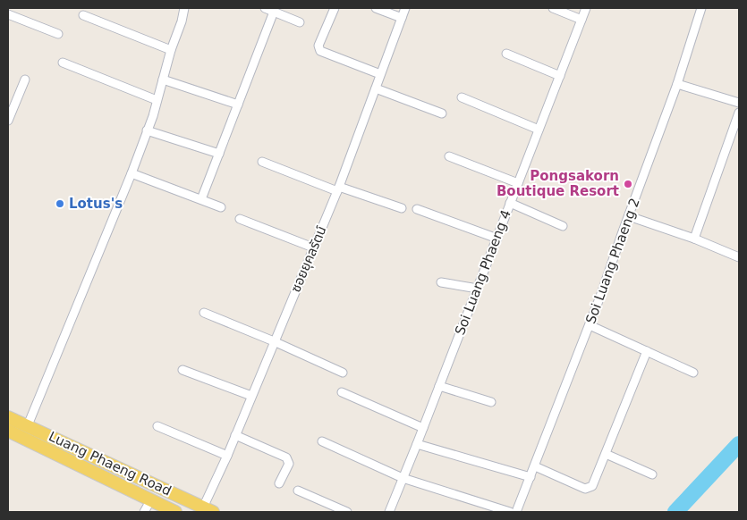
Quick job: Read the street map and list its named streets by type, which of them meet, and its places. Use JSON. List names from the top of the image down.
{
  "streets": {
    "main road": ["Luang Phaeng Road"],
    "street": ["ซอยยุคลรัตน์", "Soi Luang Phaeng 2", "Soi Luang Phaeng 4"]
  },
  "crossings": [
    ["ซอยยุคลรัตน์", "Luang Phaeng Road"]
  ],
  "places": ["Pongsakorn Boutique Resort", "Lotus's"]
}
